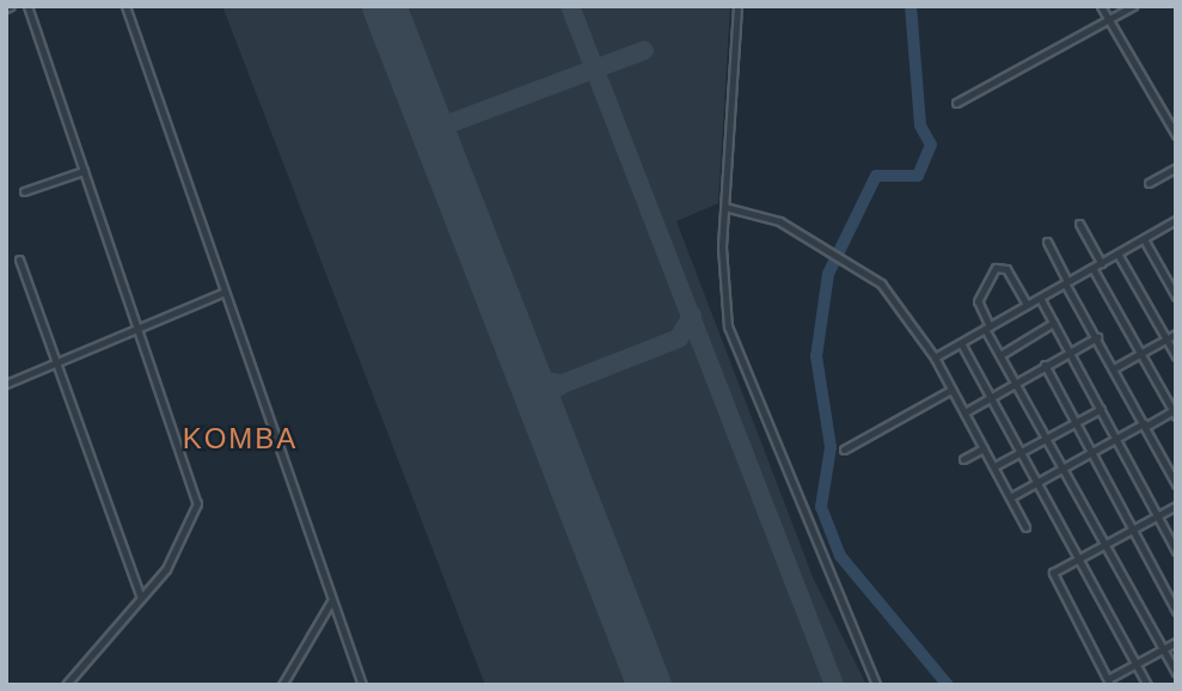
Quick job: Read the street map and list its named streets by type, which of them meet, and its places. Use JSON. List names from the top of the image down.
{
  "districts": ["KOMBA"]
}
